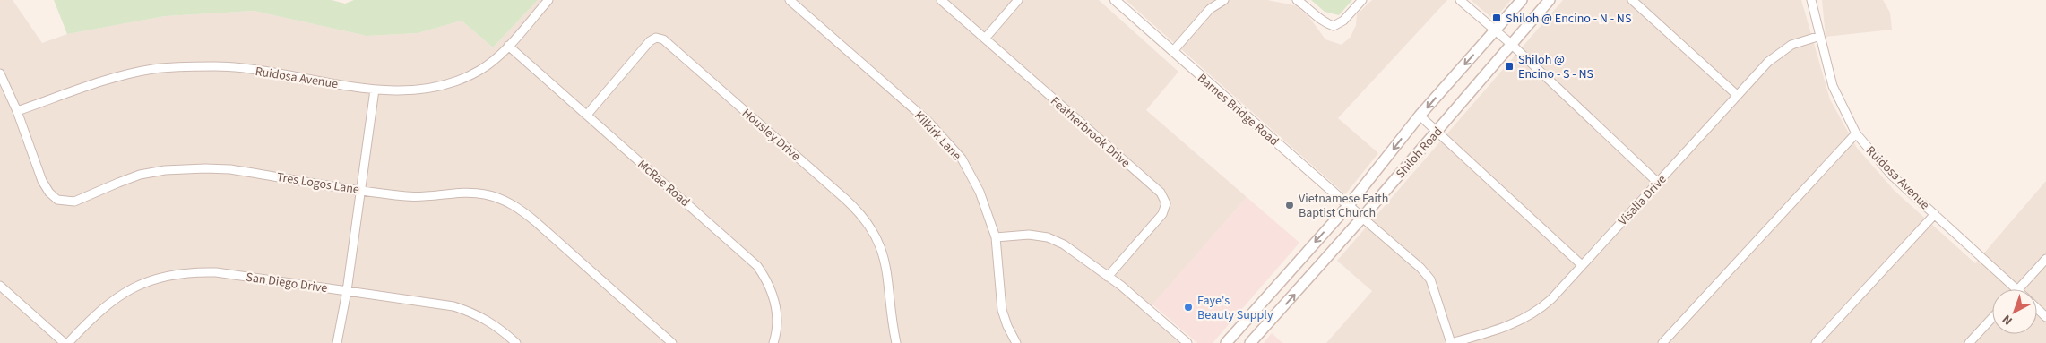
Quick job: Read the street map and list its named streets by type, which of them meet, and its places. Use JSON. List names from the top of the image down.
{
  "streets": {
    "main road": ["Shiloh Road"],
    "street": [
      "Ruidosa Avenue",
      "Barnes Bridge Road",
      "Featherbrook Drive",
      "Housley Drive",
      "Kilkirk Lane",
      "Tres Logos Lane",
      "McRae Road",
      "Visalia Drive",
      "San Diego Drive"
    ]
  },
  "crossings": [
    ["Ruidosa Avenue", "Tres Logos Lane"],
    ["Ruidosa Avenue", "McRae Road"],
    ["Ruidosa Avenue", "Visalia Drive"],
    ["Barnes Bridge Road", "Shiloh Road"],
    ["Housley Drive", "McRae Road"]
  ],
  "places": {
    "transit": ["Shiloh @ Encino - N - NS", "Shiloh @ Encino - S - NS"],
    "other": ["Vietnamese Faith Baptist Church", "Faye's Beauty Supply"]
  },
  "north": "bottom left"
}
